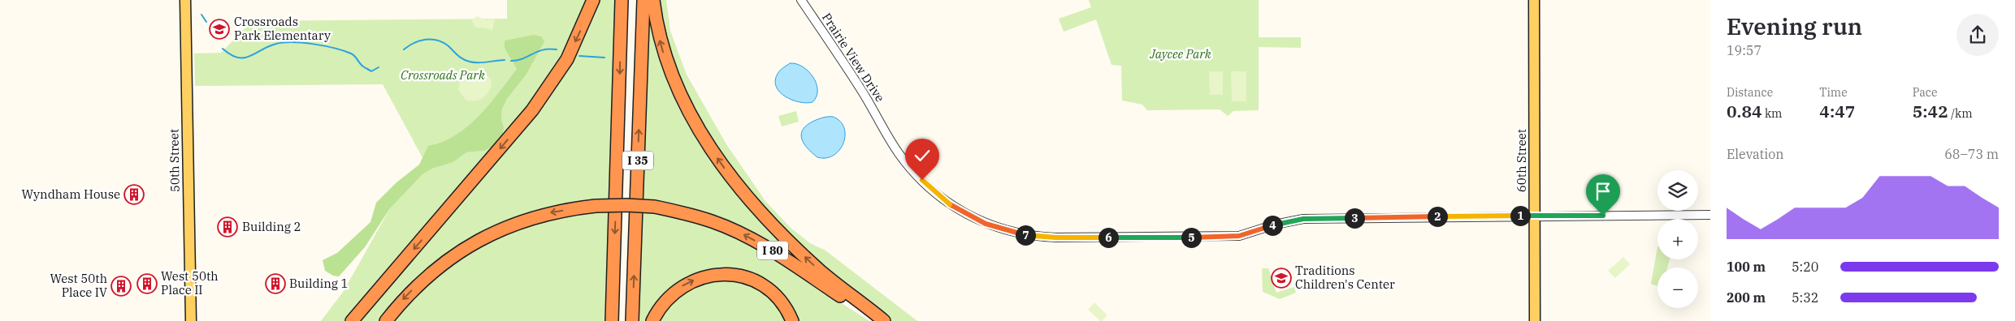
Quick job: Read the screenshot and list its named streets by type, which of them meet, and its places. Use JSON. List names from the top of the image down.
{
  "streets": {
    "highway": ["I 35", "I 80"],
    "main road": ["50th Street", "60th Street"],
    "street": ["Prairie View Drive"]
  },
  "crossings": [
    ["Prairie View Drive", "60th Street"]
  ],
  "parks": ["Jaycee Park", "Crossroads Park"],
  "places": {
    "school or university": ["Crossroads Park Elementary", "Traditions Children's Center"],
    "building": [
      "Wyndham House",
      "Building 2",
      "West 50th Place II",
      "Building 1",
      "West 50th Place IV"
    ]
  },
  "page": {
    "heading": ["Evening run", "19:57"],
    "stats": [
      ["Distance", "0.84 km"],
      ["Time", "4:47"],
      ["Pace", "5:42 /km"]
    ],
    "chart": ["Elevation", "68–73 m"],
    "map_buttons": ["+", "−"],
    "pins": [
      "1",
      "2",
      "3",
      "4",
      "7",
      "5",
      "6"
    ],
    "list": [
      {
        "name": "100 m",
        "note": "5:20"
      },
      {
        "name": "200 m",
        "note": "5:32"
      }
    ]
  }
}
